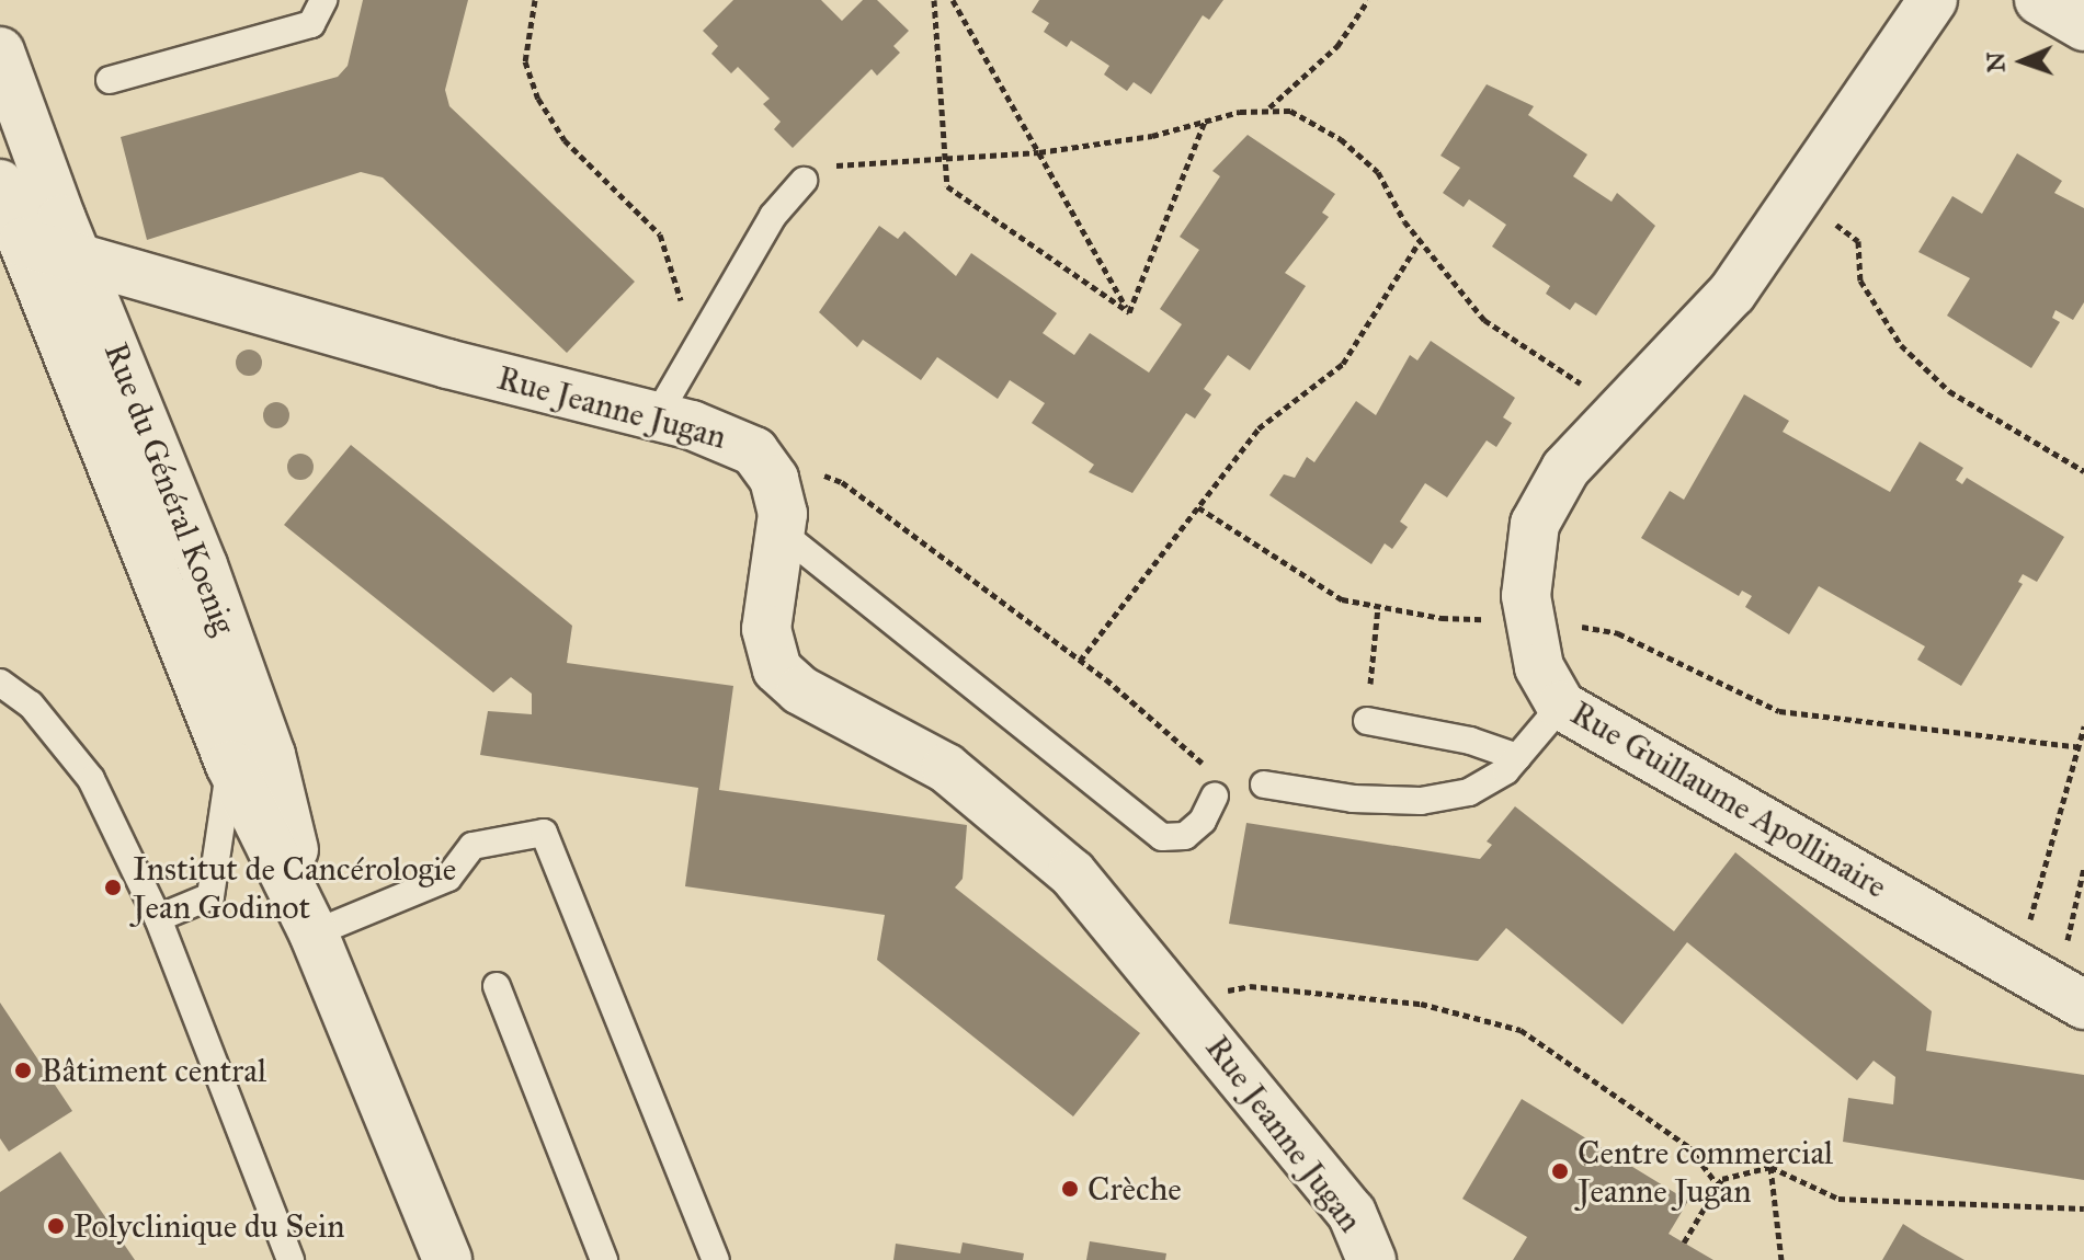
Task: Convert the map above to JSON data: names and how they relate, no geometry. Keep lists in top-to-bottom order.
{
  "streets": {
    "street": ["Rue Jeanne Jugan", "Rue du Général Koenig", "Rue Guillaume Apollinaire"]
  },
  "crossings": [
    ["Rue Jeanne Jugan", "Rue du Général Koenig"]
  ],
  "places": [
    "Institut de Cancérologie Jean Godinot",
    "Bâtiment central",
    "Centre commercial Jeanne Jugan",
    "Crèche",
    "Polyclinique du Sein"
  ],
  "north": "left"
}
